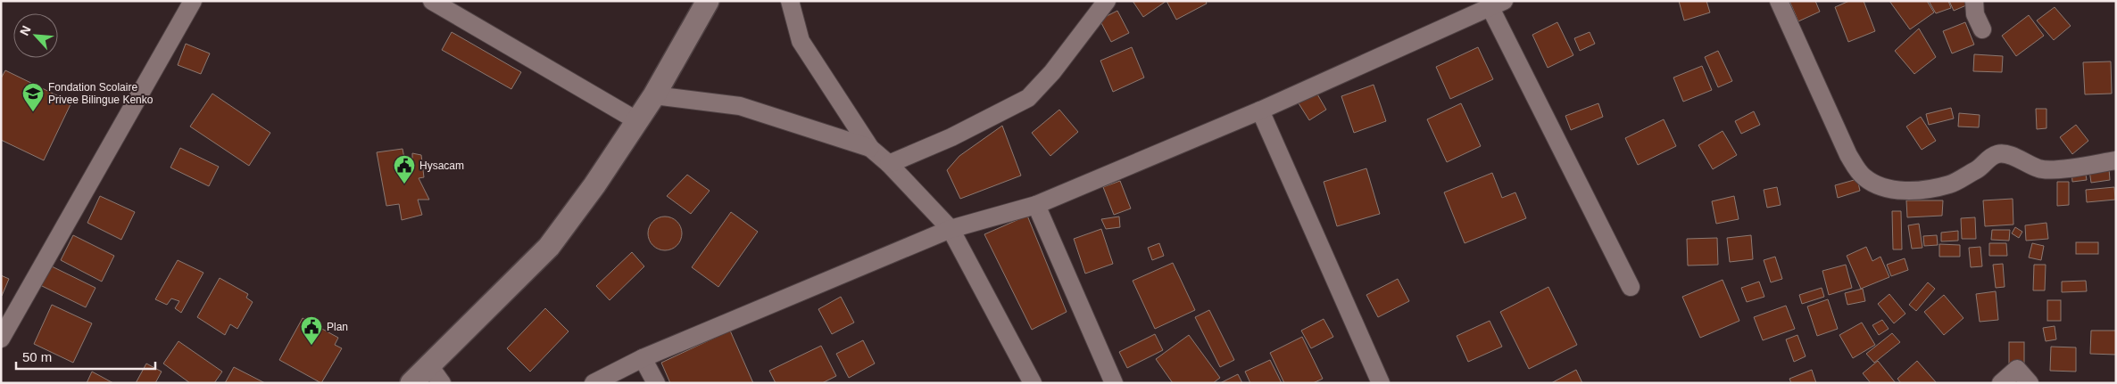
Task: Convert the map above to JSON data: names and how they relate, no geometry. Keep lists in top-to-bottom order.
{
  "places": {
    "school or university": ["Fondation Scolaire Privee Bilingue Kenko"],
    "public building": ["Hysacam", "Plan"]
  },
  "scale_bar": "50 m",
  "north": "top left"
}
